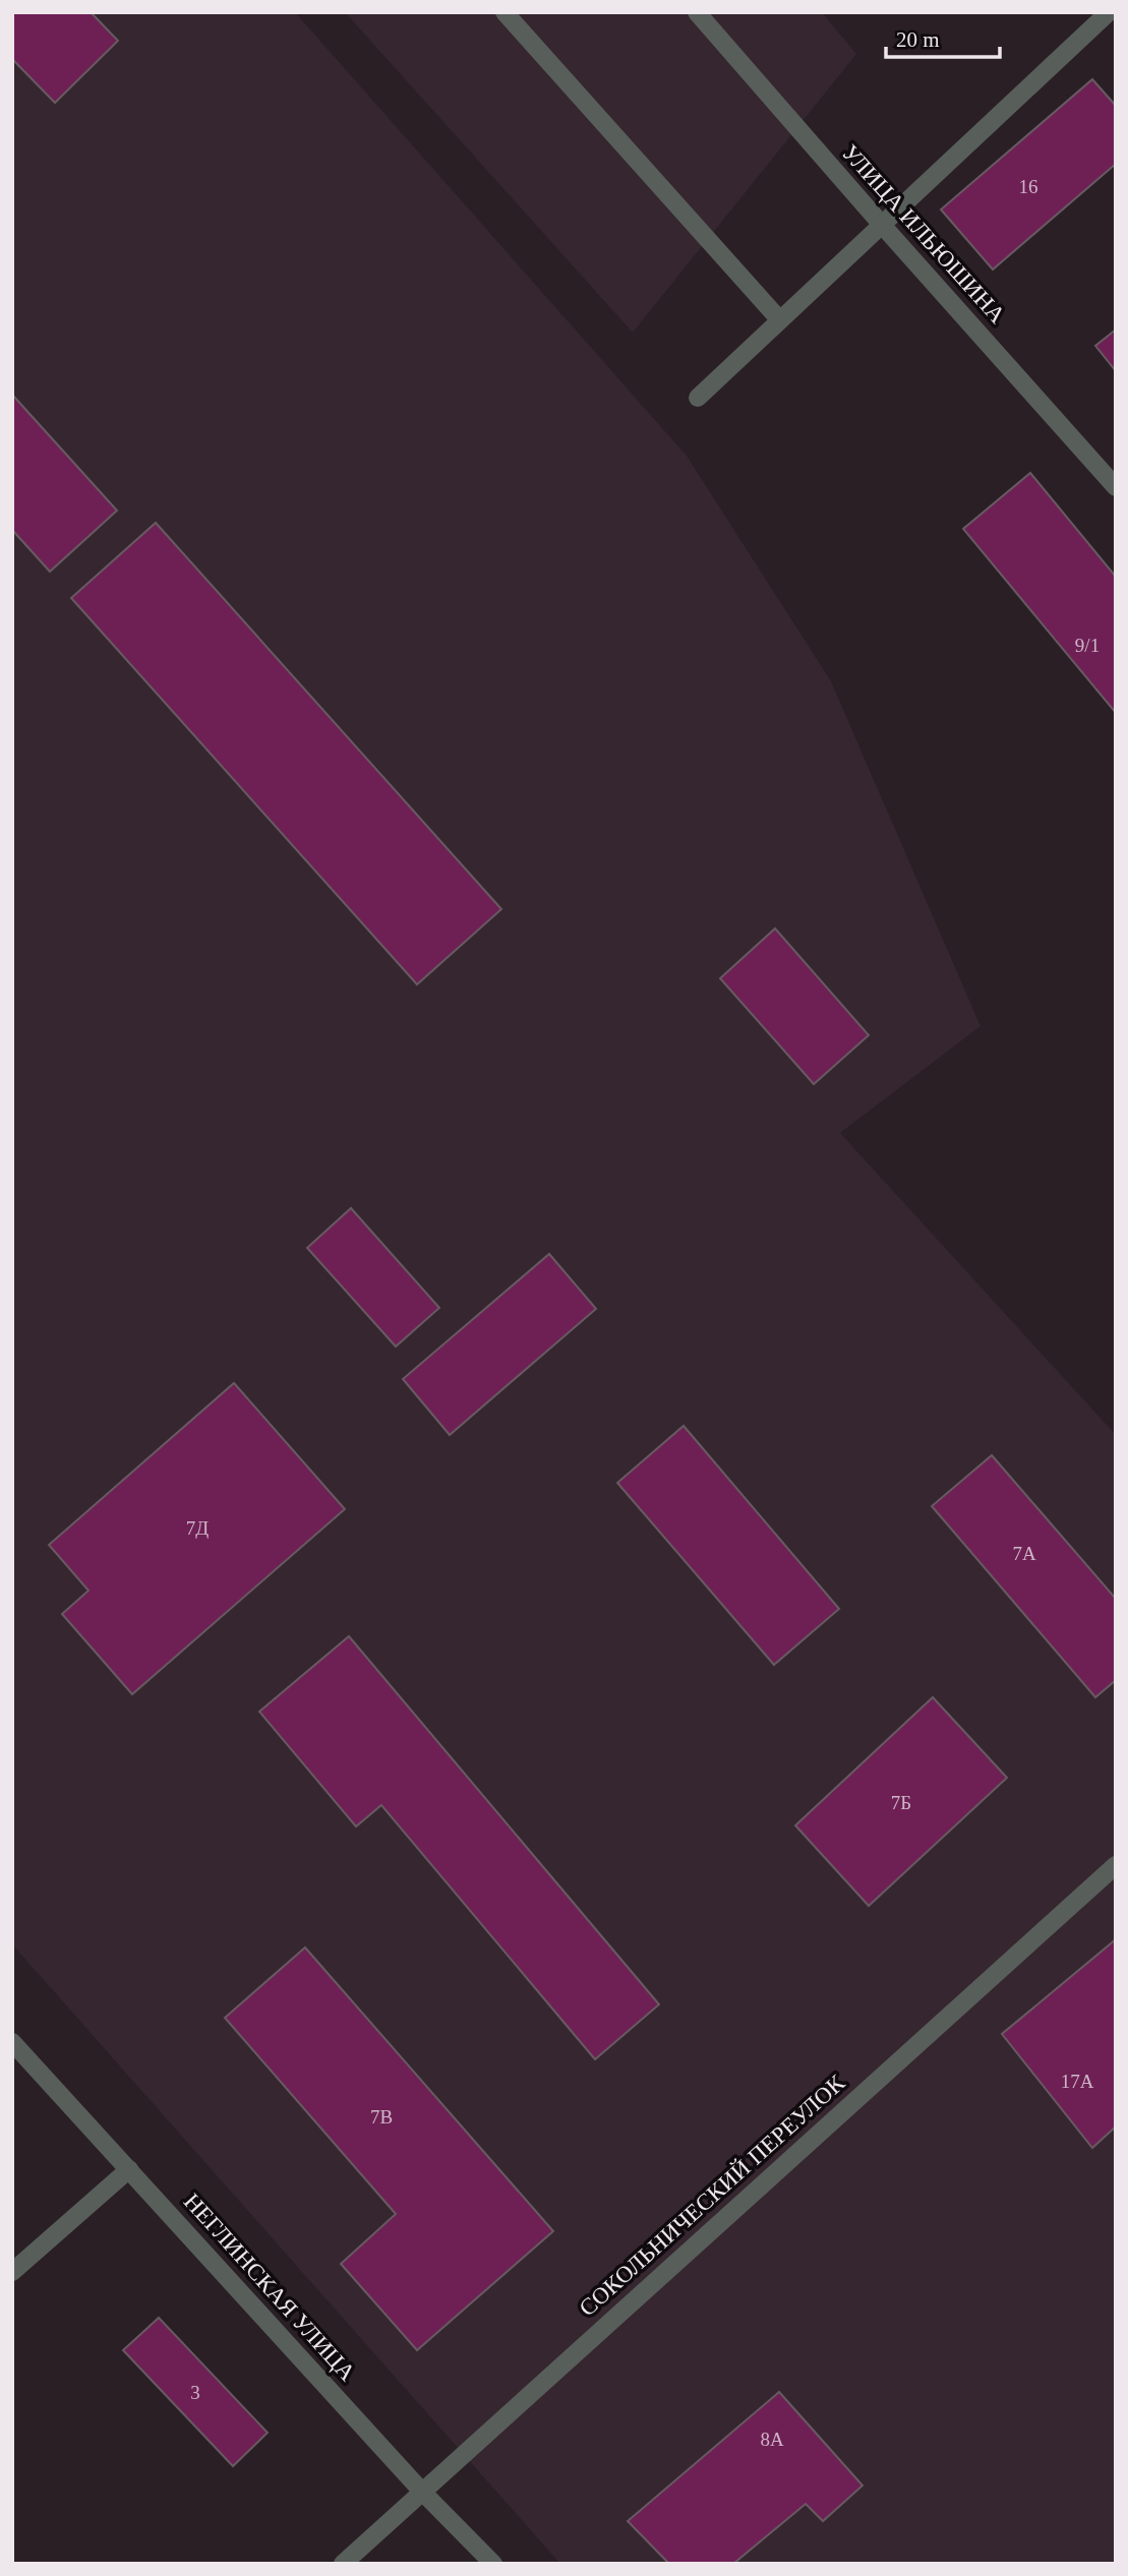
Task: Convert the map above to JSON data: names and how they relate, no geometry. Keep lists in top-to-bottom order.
{
  "streets": {
    "street": ["УЛИЦА ИЛЬЮШИНА", "СОКОЛЬНИЧЕСКИЙ ПЕРЕУЛОК", "НЕГЛИНСКАЯ УЛИЦА"]
  },
  "crossings": [
    ["СОКОЛЬНИЧЕСКИЙ ПЕРЕУЛОК", "НЕГЛИНСКАЯ УЛИЦА"]
  ],
  "house_numbers": [
    "16",
    "9/1",
    "7Д",
    "7А",
    "7Б",
    "17А",
    "7В",
    "3",
    "8А"
  ],
  "scale_bar": "20 m"
}
